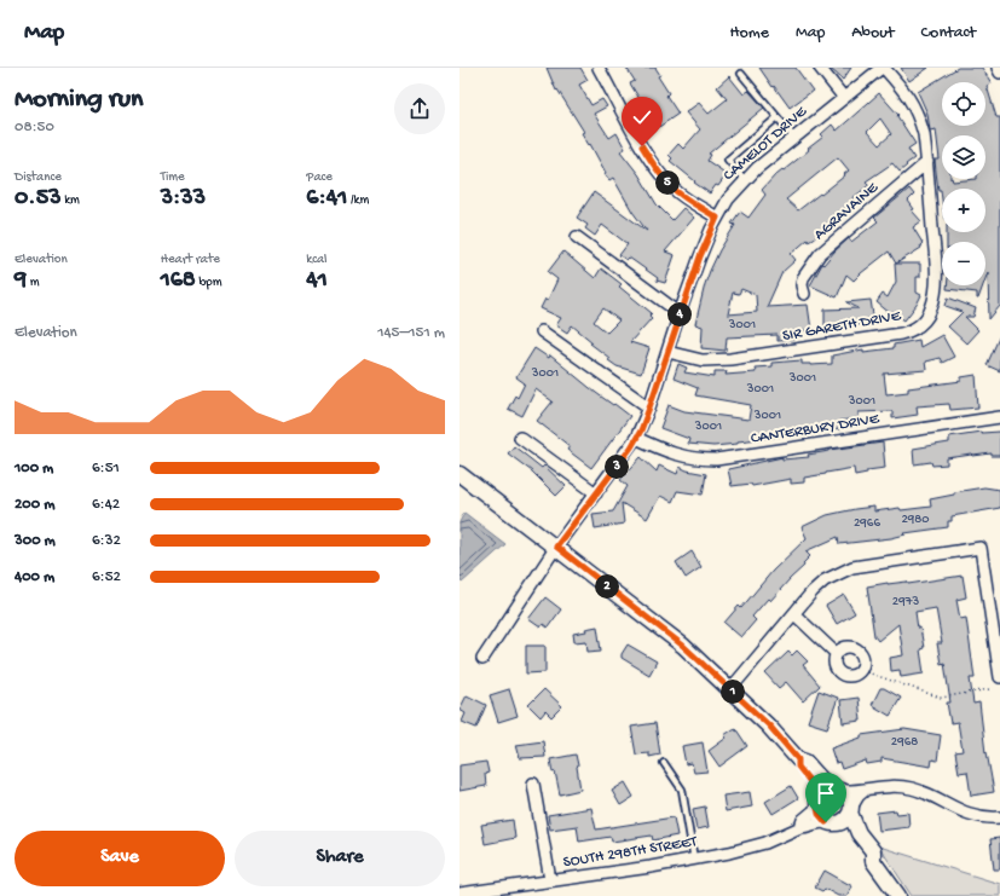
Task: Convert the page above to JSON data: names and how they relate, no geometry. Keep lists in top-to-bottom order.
{
  "streets": {
    "street": [
      "CAMELOT DRIVE",
      "AGRAVAINE",
      "SIR GARETH DRIVE",
      "CANTERBURY DRIVE",
      "SOUTH 298TH STREET"
    ]
  },
  "crossings": [
    ["CAMELOT DRIVE", "SIR GARETH DRIVE"],
    ["CAMELOT DRIVE", "CANTERBURY DRIVE"],
    ["AGRAVAINE", "SIR GARETH DRIVE"]
  ],
  "house_numbers": [
    "3001",
    "3001",
    "3001",
    "3001",
    "3001",
    "3001",
    "3001",
    "2980",
    "2966",
    "2973",
    "2968"
  ],
  "page": {
    "header": "Map",
    "nav": [
      "Home",
      "Map",
      "About",
      "Contact"
    ],
    "heading": ["Morning run", "08:50"],
    "map_buttons": ["+", "−"],
    "stats": [
      ["Distance", "0.53 km"],
      ["Time", "3:33"],
      ["Pace", "6:41 /km"],
      ["Elevation", "9 m"],
      ["Heart rate", "168 bpm"],
      ["kcal", "41"]
    ],
    "pins": [
      "5",
      "4",
      "3",
      "2",
      "1"
    ],
    "chart": ["Elevation", "145–151 m"],
    "list": [
      {
        "name": "100 m",
        "note": "6:51"
      },
      {
        "name": "200 m",
        "note": "6:42"
      },
      {
        "name": "300 m",
        "note": "6:32"
      },
      {
        "name": "400 m",
        "note": "6:52"
      }
    ],
    "buttons": ["Save", "Share"]
  }
}
